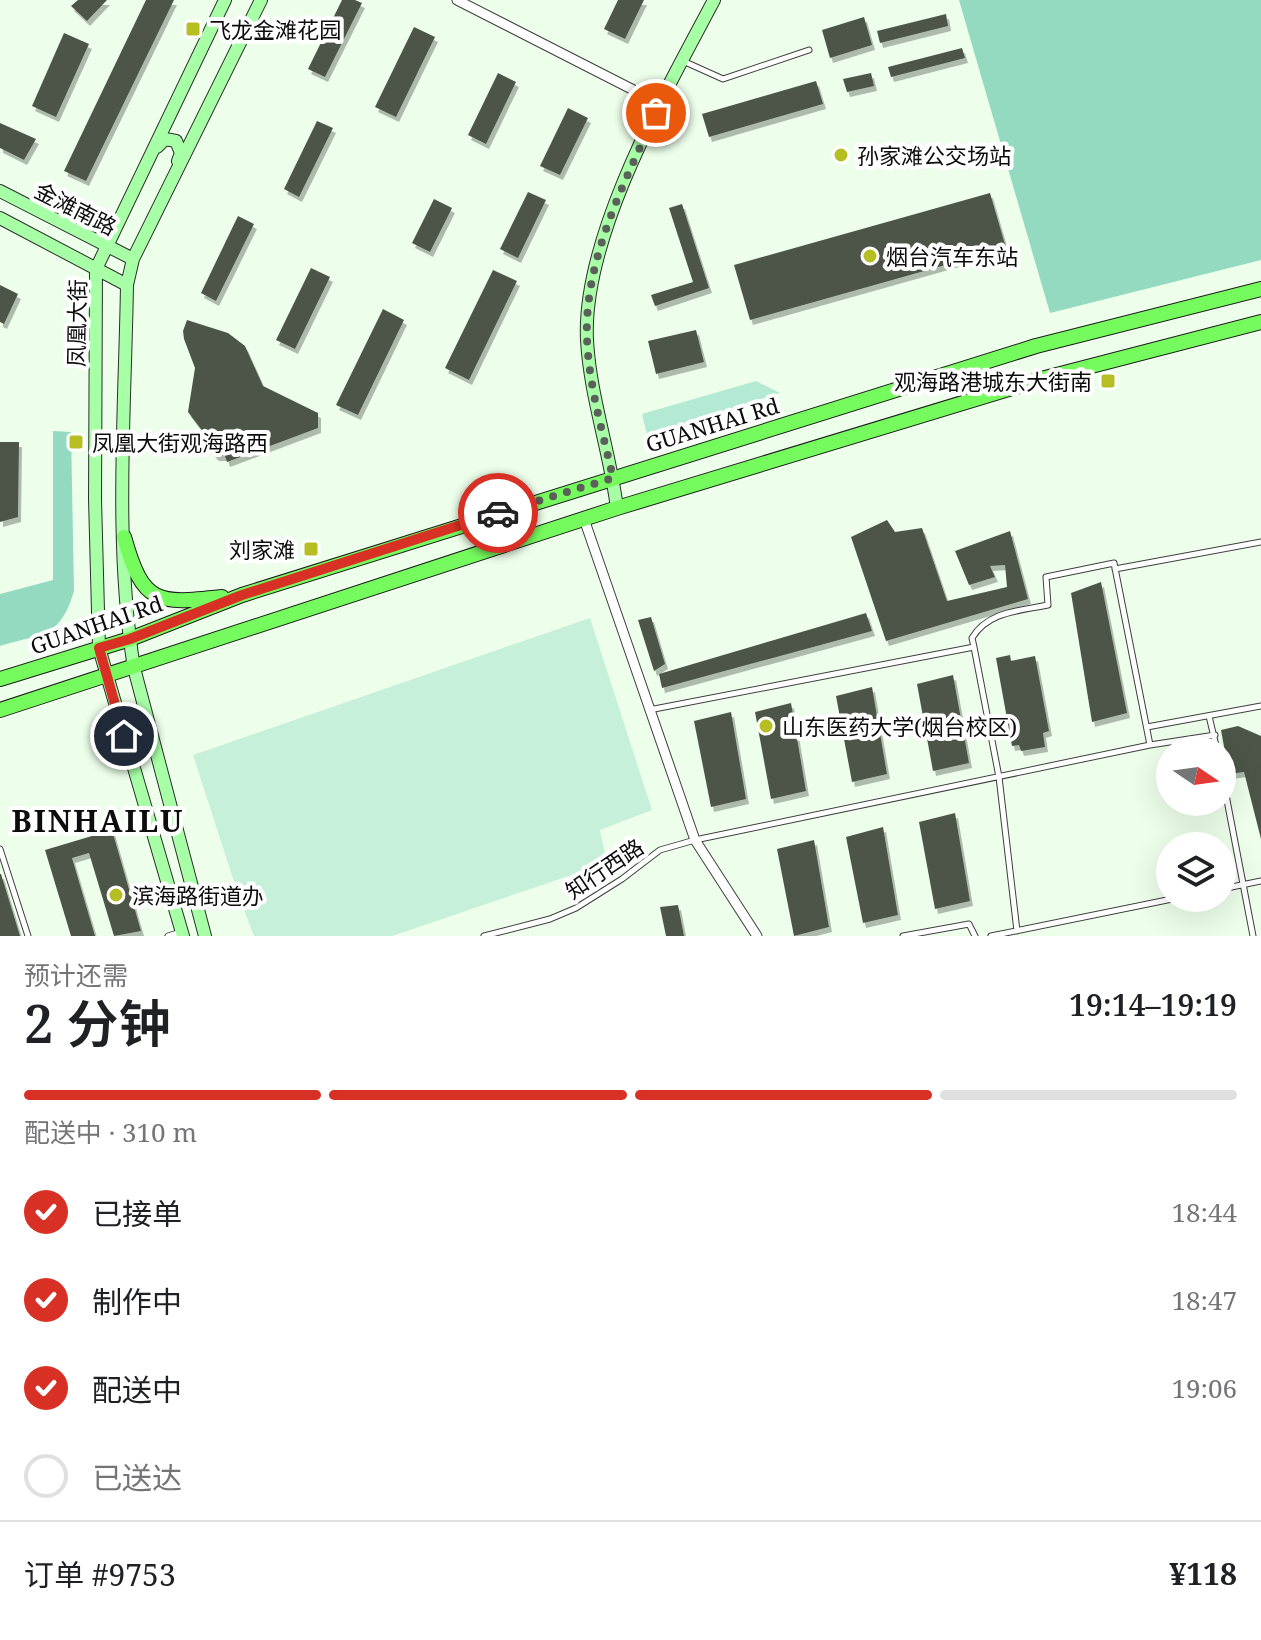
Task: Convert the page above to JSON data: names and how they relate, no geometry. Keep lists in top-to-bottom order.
{
  "streets": {
    "main road": ["金滩南路", "凤凰大街", "GUANHAI Rd"],
    "lane": ["知行西路"]
  },
  "crossings": [
    ["金滩南路", "凤凰大街"],
    ["凤凰大街", "GUANHAI Rd"]
  ],
  "districts": ["BINHAILU"],
  "places": {
    "transit": [
      "飞龙金滩花园",
      "观海路港城东大街南",
      "凤凰大街观海路西",
      "刘家滩"
    ],
    "other": [
      "孙家滩公交场站",
      "烟台汽车东站",
      "山东医药大学(烟台校区)",
      "滨海路街道办"
    ]
  },
  "north": "right",
  "page": {
    "heading": ["2 分钟", "预计还需", "19:14–19:19"],
    "panel": ["订单 #9753", "¥118"],
    "bar": "配送中 · 310 m",
    "list": [
      ["已接单", "18:44"],
      ["制作中", "18:47"],
      ["配送中", "19:06"],
      "已送达"
    ]
  }
}
